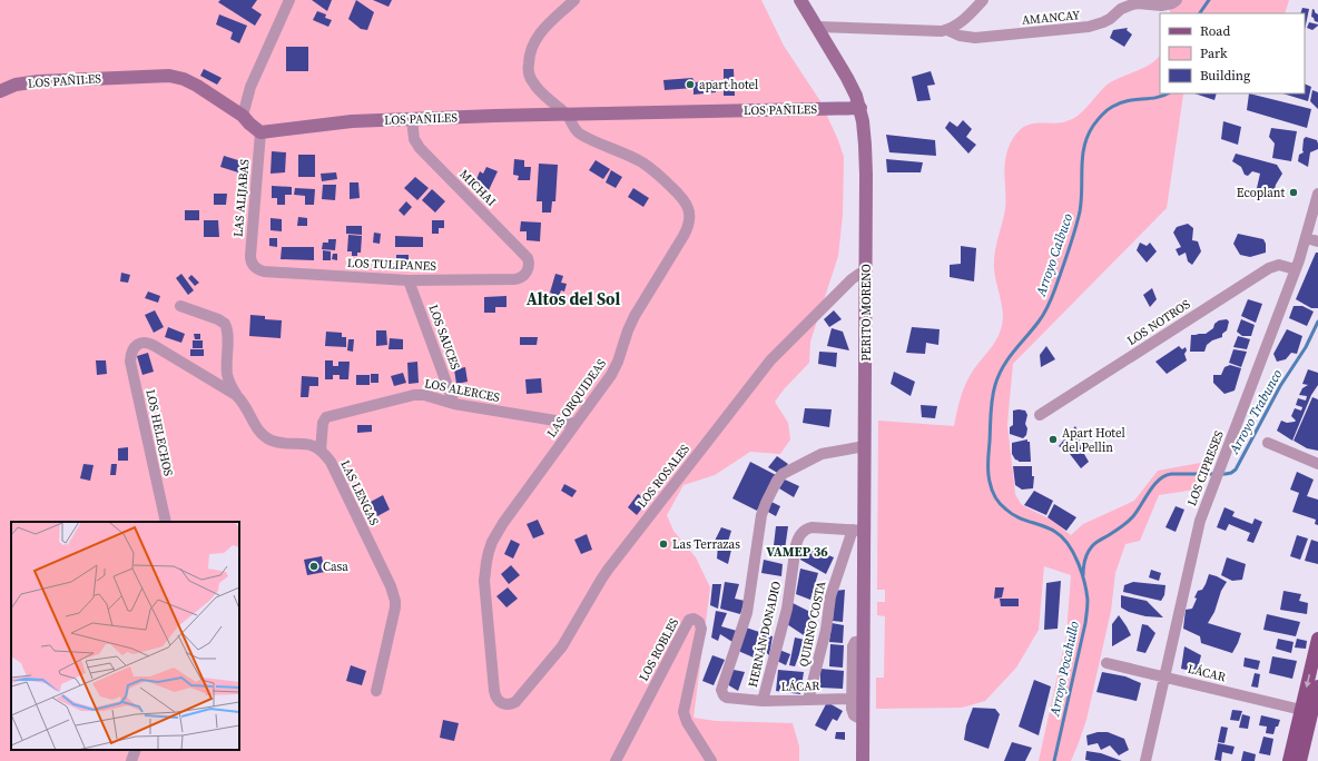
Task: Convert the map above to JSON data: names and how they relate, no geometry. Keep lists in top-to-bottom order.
{
  "streets": {
    "street": [
      "AMANCAY",
      "LOS PAÑILES",
      "MICHAI",
      "LAS ALIJABAS",
      "LOS TULIPANES",
      "PERITO MORENO",
      "LOS NOTROS",
      "LOS SAUCES",
      "LOS ALERCES",
      "LAS ORQUIDEAS",
      "LOS HELECHOS",
      "LOS CIPRESES",
      "LOS ROSALES",
      "LAS LENGAS",
      "QUIRNO COSTA",
      "HERNÁN DONADIO",
      "LOS ROBLES",
      "LÁCAR"
    ]
  },
  "crossings": [
    ["LOS PAÑILES", "MICHAI"],
    ["LOS PAÑILES", "LAS ALIJABAS"],
    ["LOS PAÑILES", "PERITO MORENO"],
    ["LOS PAÑILES", "LAS ORQUIDEAS"],
    ["MICHAI", "LOS TULIPANES"],
    ["LAS ALIJABAS", "LOS TULIPANES"],
    ["LOS TULIPANES", "LOS SAUCES"],
    ["PERITO MORENO", "LOS ROSALES"],
    ["PERITO MORENO", "QUIRNO COSTA"],
    ["PERITO MORENO", "HERNÁN DONADIO"],
    ["PERITO MORENO", "LÁCAR"],
    ["LOS NOTROS", "LOS CIPRESES"],
    ["LOS SAUCES", "LOS ALERCES"],
    ["LOS ALERCES", "LAS ORQUIDEAS"],
    ["LOS ALERCES", "LAS LENGAS"],
    ["LAS ORQUIDEAS", "LOS ROSALES"],
    ["LOS CIPRESES", "LÁCAR"],
    ["QUIRNO COSTA", "HERNÁN DONADIO"],
    ["QUIRNO COSTA", "LÁCAR"],
    ["HERNÁN DONADIO", "LÁCAR"]
  ],
  "districts": ["Altos del Sol", "VAMEP 36"],
  "water": ["Arroyo Calbuco", "Arroyo Trabunco", "Arroyo Pocahullo"],
  "places": [
    "apart hotel",
    "Ecoplant",
    "Apart Hotel del Pellin",
    "Las Terrazas",
    "Casa"
  ],
  "legend": ["Road", "Park", "Building"]
}
